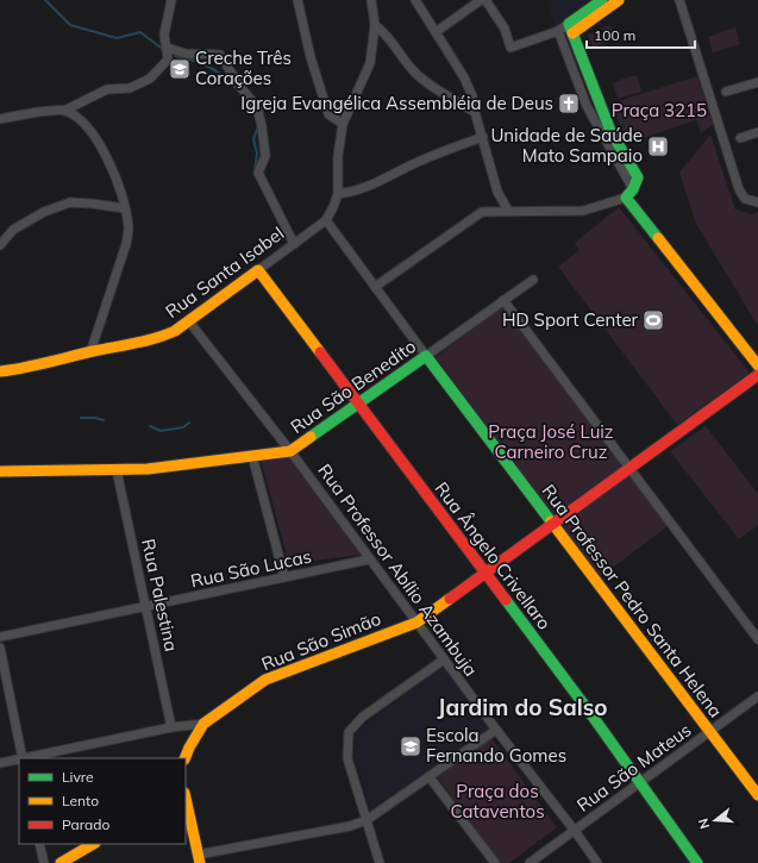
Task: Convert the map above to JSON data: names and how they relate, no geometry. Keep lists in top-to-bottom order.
{
  "streets": {
    "street": [
      "Rua Santa Isabel",
      "Rua São Benedito",
      "Rua Ângelo Crivellaro",
      "Rua São Lucas",
      "Rua Professor Abílio Azambuja",
      "Rua Palestina",
      "Rua Professor Pedro Santa Helena",
      "Rua São Simão",
      "Rua São Mateus"
    ]
  },
  "crossings": [
    ["Rua Santa Isabel", "Rua Ângelo Crivellaro"],
    ["Rua Santa Isabel", "Rua Professor Abílio Azambuja"],
    ["Rua Santa Isabel", "Rua Professor Pedro Santa Helena"],
    ["Rua São Benedito", "Rua Ângelo Crivellaro"],
    ["Rua São Benedito", "Rua Professor Abílio Azambuja"],
    ["Rua São Benedito", "Rua Palestina"],
    ["Rua São Benedito", "Rua Professor Pedro Santa Helena"],
    ["Rua Ângelo Crivellaro", "Rua São Simão"],
    ["Rua Ângelo Crivellaro", "Rua São Mateus"],
    ["Rua São Lucas", "Rua Professor Abílio Azambuja"],
    ["Rua São Lucas", "Rua Palestina"],
    ["Rua Professor Abílio Azambuja", "Rua São Simão"],
    ["Rua Professor Abílio Azambuja", "Rua São Mateus"],
    ["Rua Professor Pedro Santa Helena", "Rua São Simão"],
    ["Rua Professor Pedro Santa Helena", "Rua São Mateus"]
  ],
  "districts": ["Jardim do Salso"],
  "parks": ["Praça 3215", "Praça José Luiz Carneiro Cruz", "Praça dos Cataventos"],
  "places": {
    "school or university": ["Creche Três Corações", "Escola Fernando Gomes"],
    "church": ["Igreja Evangélica Assembléia de Deus"],
    "hospital": ["Unidade de Saúde Mato Sampaio"],
    "sports": ["HD Sport Center"]
  },
  "legend": ["Livre", "Lento", "Parado"],
  "scale_bar": "100 m",
  "north": "left"
}
